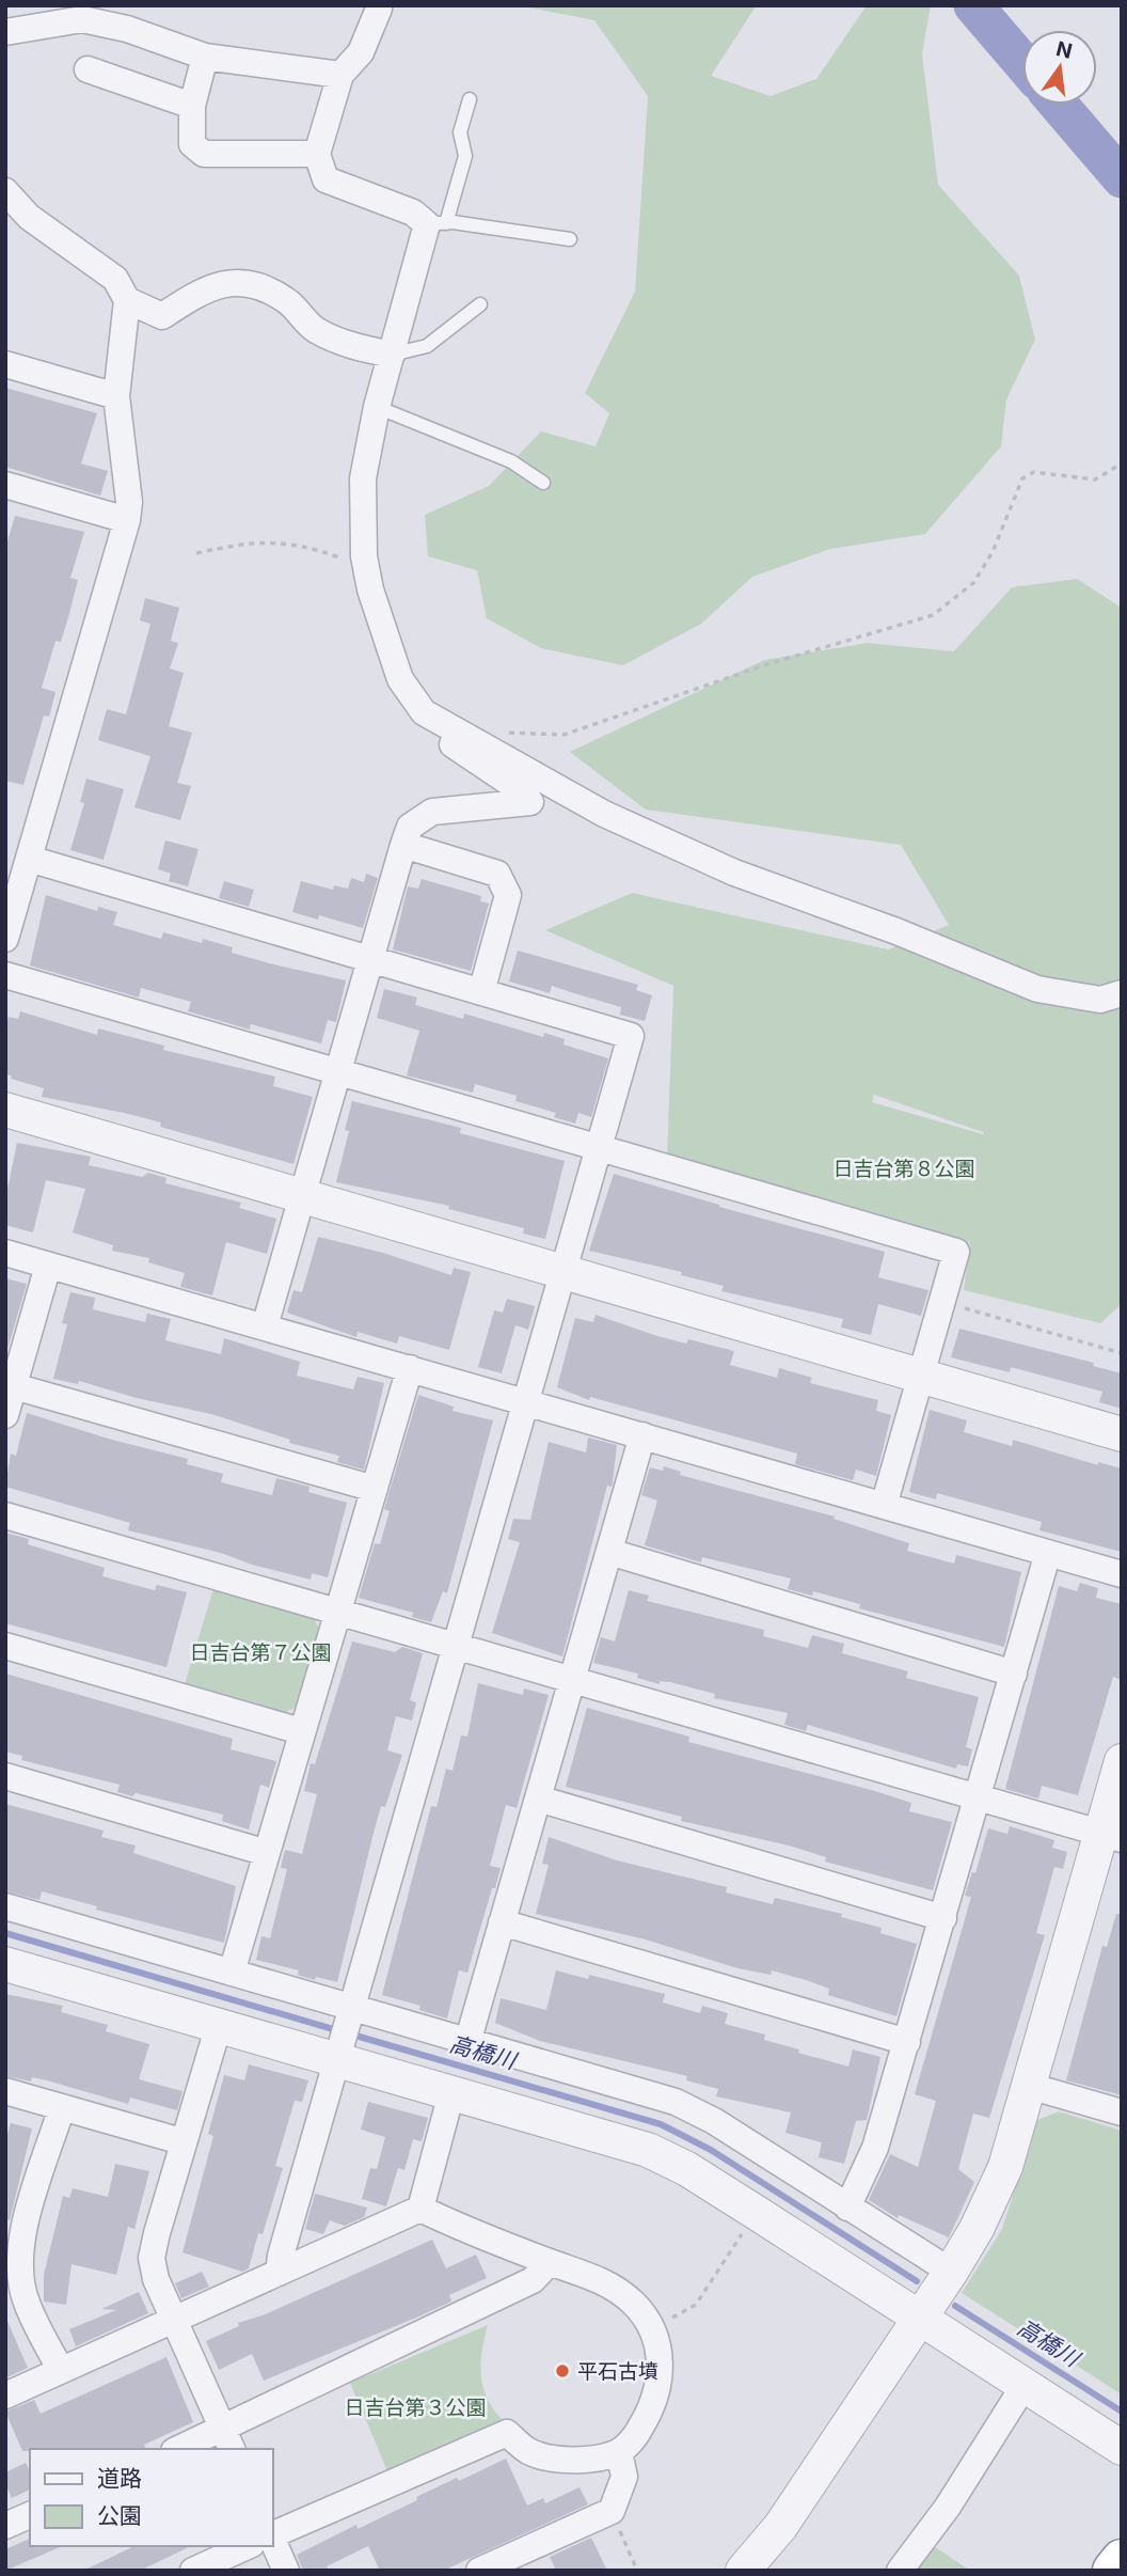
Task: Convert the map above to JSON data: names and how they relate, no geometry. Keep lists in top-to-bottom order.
{
  "water": ["高橋川"],
  "parks": ["日吉台第８公園", "日吉台第７公園", "日吉台第３公園"],
  "places": ["平石古墳"],
  "legend": ["道路", "公園"],
  "north": "top"
}
